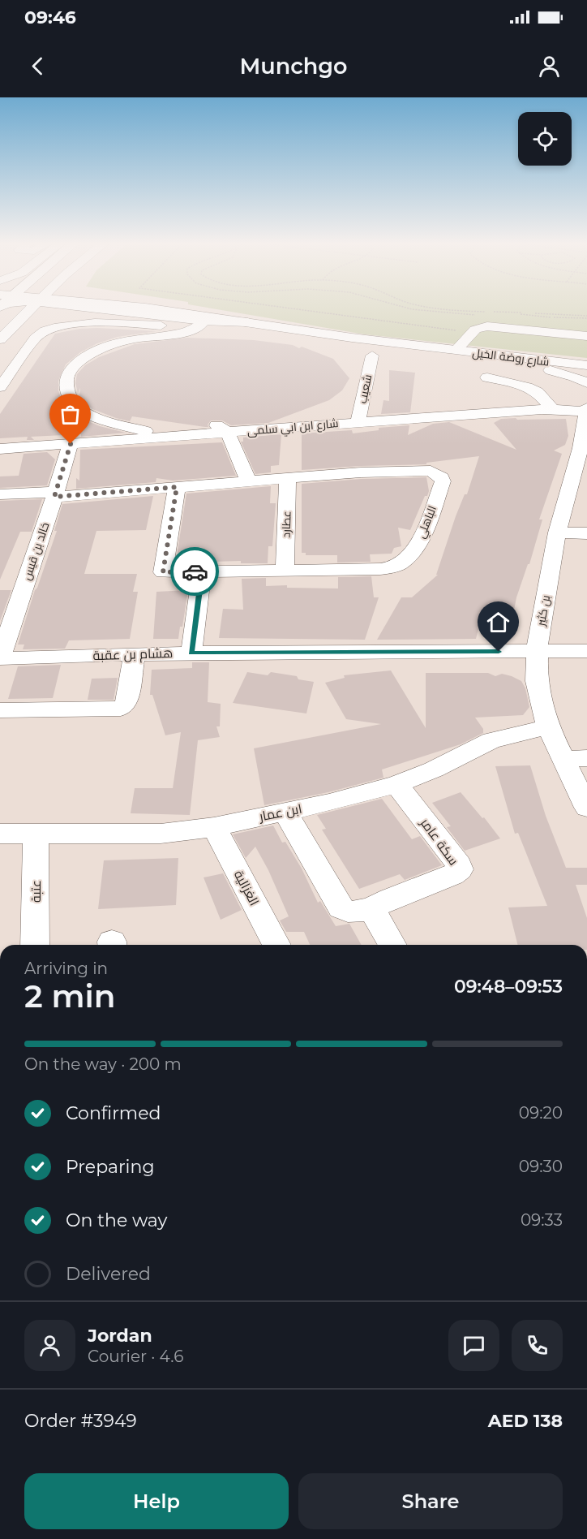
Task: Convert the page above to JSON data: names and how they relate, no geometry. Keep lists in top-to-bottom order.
{
  "streets": {
    "main road": ["شارع روضة الخيل"],
    "street": [
      "شعيب",
      "شارع ابن ابي سلمى",
      "الباهلي",
      "عطارد",
      "خالد بن قيس",
      "بن كثير",
      "هشام بن عقبة",
      "ابن عمار",
      "سكة عامر",
      "الغزالية",
      "عتبة"
    ]
  },
  "crossings": [
    ["شعيب", "شارع ابن ابي سلمى"],
    ["شارع ابن ابي سلمى", "خالد بن قيس"],
    ["شارع ابن ابي سلمى", "بن كثير"],
    ["الباهلي", "عطارد"],
    ["الباهلي", "خالد بن قيس"],
    ["خالد بن قيس", "هشام بن عقبة"],
    ["بن كثير", "هشام بن عقبة"],
    ["بن كثير", "ابن عمار"],
    ["ابن عمار", "سكة عامر"],
    ["ابن عمار", "الغزالية"],
    ["ابن عمار", "عتبة"]
  ],
  "page": {
    "status": "09:46",
    "header": "Munchgo",
    "heading": ["2 min", "Arriving in", "09:48–09:53"],
    "panel": [
      "Jordan",
      "Courier · 4.6",
      "Order #3949",
      "AED 138"
    ],
    "bar": "On the way · 200 m",
    "list": [
      ["Confirmed", "09:20"],
      ["Preparing", "09:30"],
      ["On the way", "09:33"],
      "Delivered"
    ],
    "buttons": ["Help", "Share"]
  }
}
